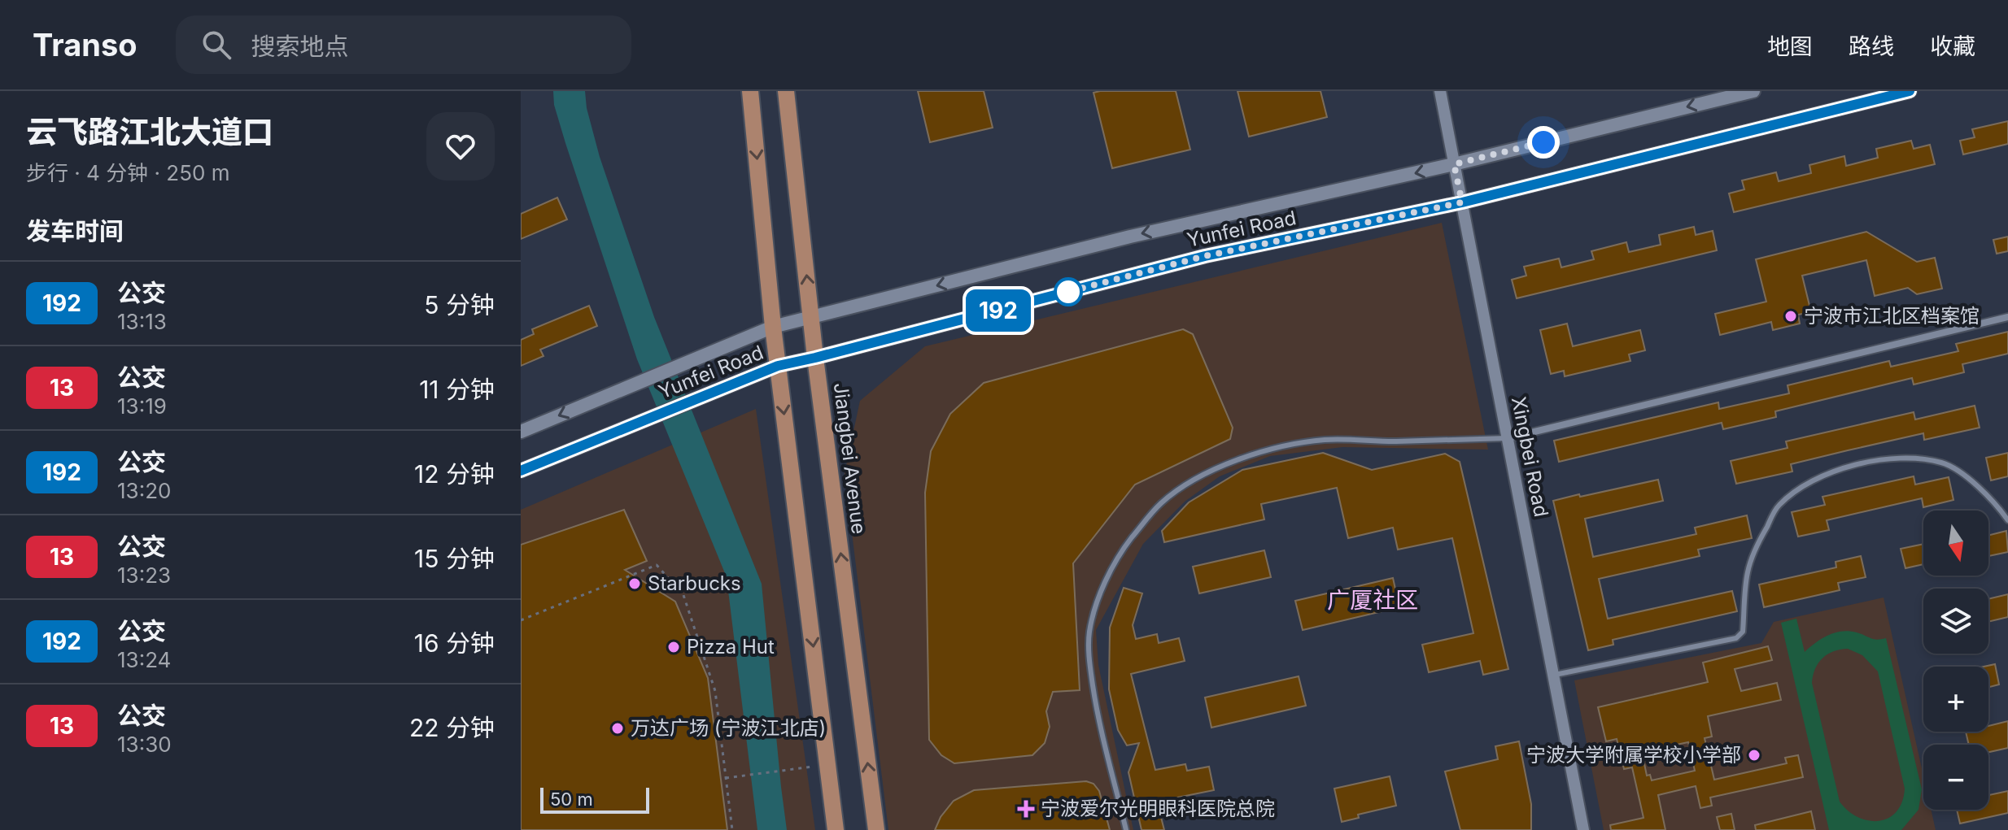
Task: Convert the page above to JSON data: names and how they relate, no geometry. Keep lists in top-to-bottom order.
{
  "streets": {
    "main road": ["Yunfei Road", "Jiangbei Avenue"],
    "street": ["Xingbei Road"]
  },
  "crossings": [
    ["Yunfei Road", "Xingbei Road"],
    ["Yunfei Road", "Jiangbei Avenue"]
  ],
  "districts": ["广厦社区"],
  "places": {
    "other": [
      "宁波市江北区档案馆",
      "Starbucks",
      "Pizza Hut",
      "万达广场 (宁波江北店)",
      "宁波大学附属学校小学部"
    ],
    "health": ["宁波爱尔光明眼科医院总院"]
  },
  "lines": ["bus line 192"],
  "scale_bar": "50 m",
  "north": "bottom",
  "page": {
    "header": "Transo",
    "search": "搜索地点",
    "nav": ["地图", "路线", "收藏"],
    "heading": [
      ["云飞路江北大道口", "步行 · 4 分钟 · 250 m"],
      "发车时间"
    ],
    "on_map": "192",
    "list": [
      {
        "mark": "192",
        "name": "公交",
        "note": "13:13",
        "value": "5 分钟"
      },
      {
        "mark": "13",
        "name": "公交",
        "note": "13:19",
        "value": "11 分钟"
      },
      {
        "mark": "192",
        "name": "公交",
        "note": "13:20",
        "value": "12 分钟"
      },
      {
        "mark": "13",
        "name": "公交",
        "note": "13:23",
        "value": "15 分钟"
      },
      {
        "mark": "192",
        "name": "公交",
        "note": "13:24",
        "value": "16 分钟"
      },
      {
        "mark": "13",
        "name": "公交",
        "note": "13:30",
        "value": "22 分钟"
      }
    ],
    "map_buttons": ["+", "−"],
    "scale": "50 m"
  }
}
